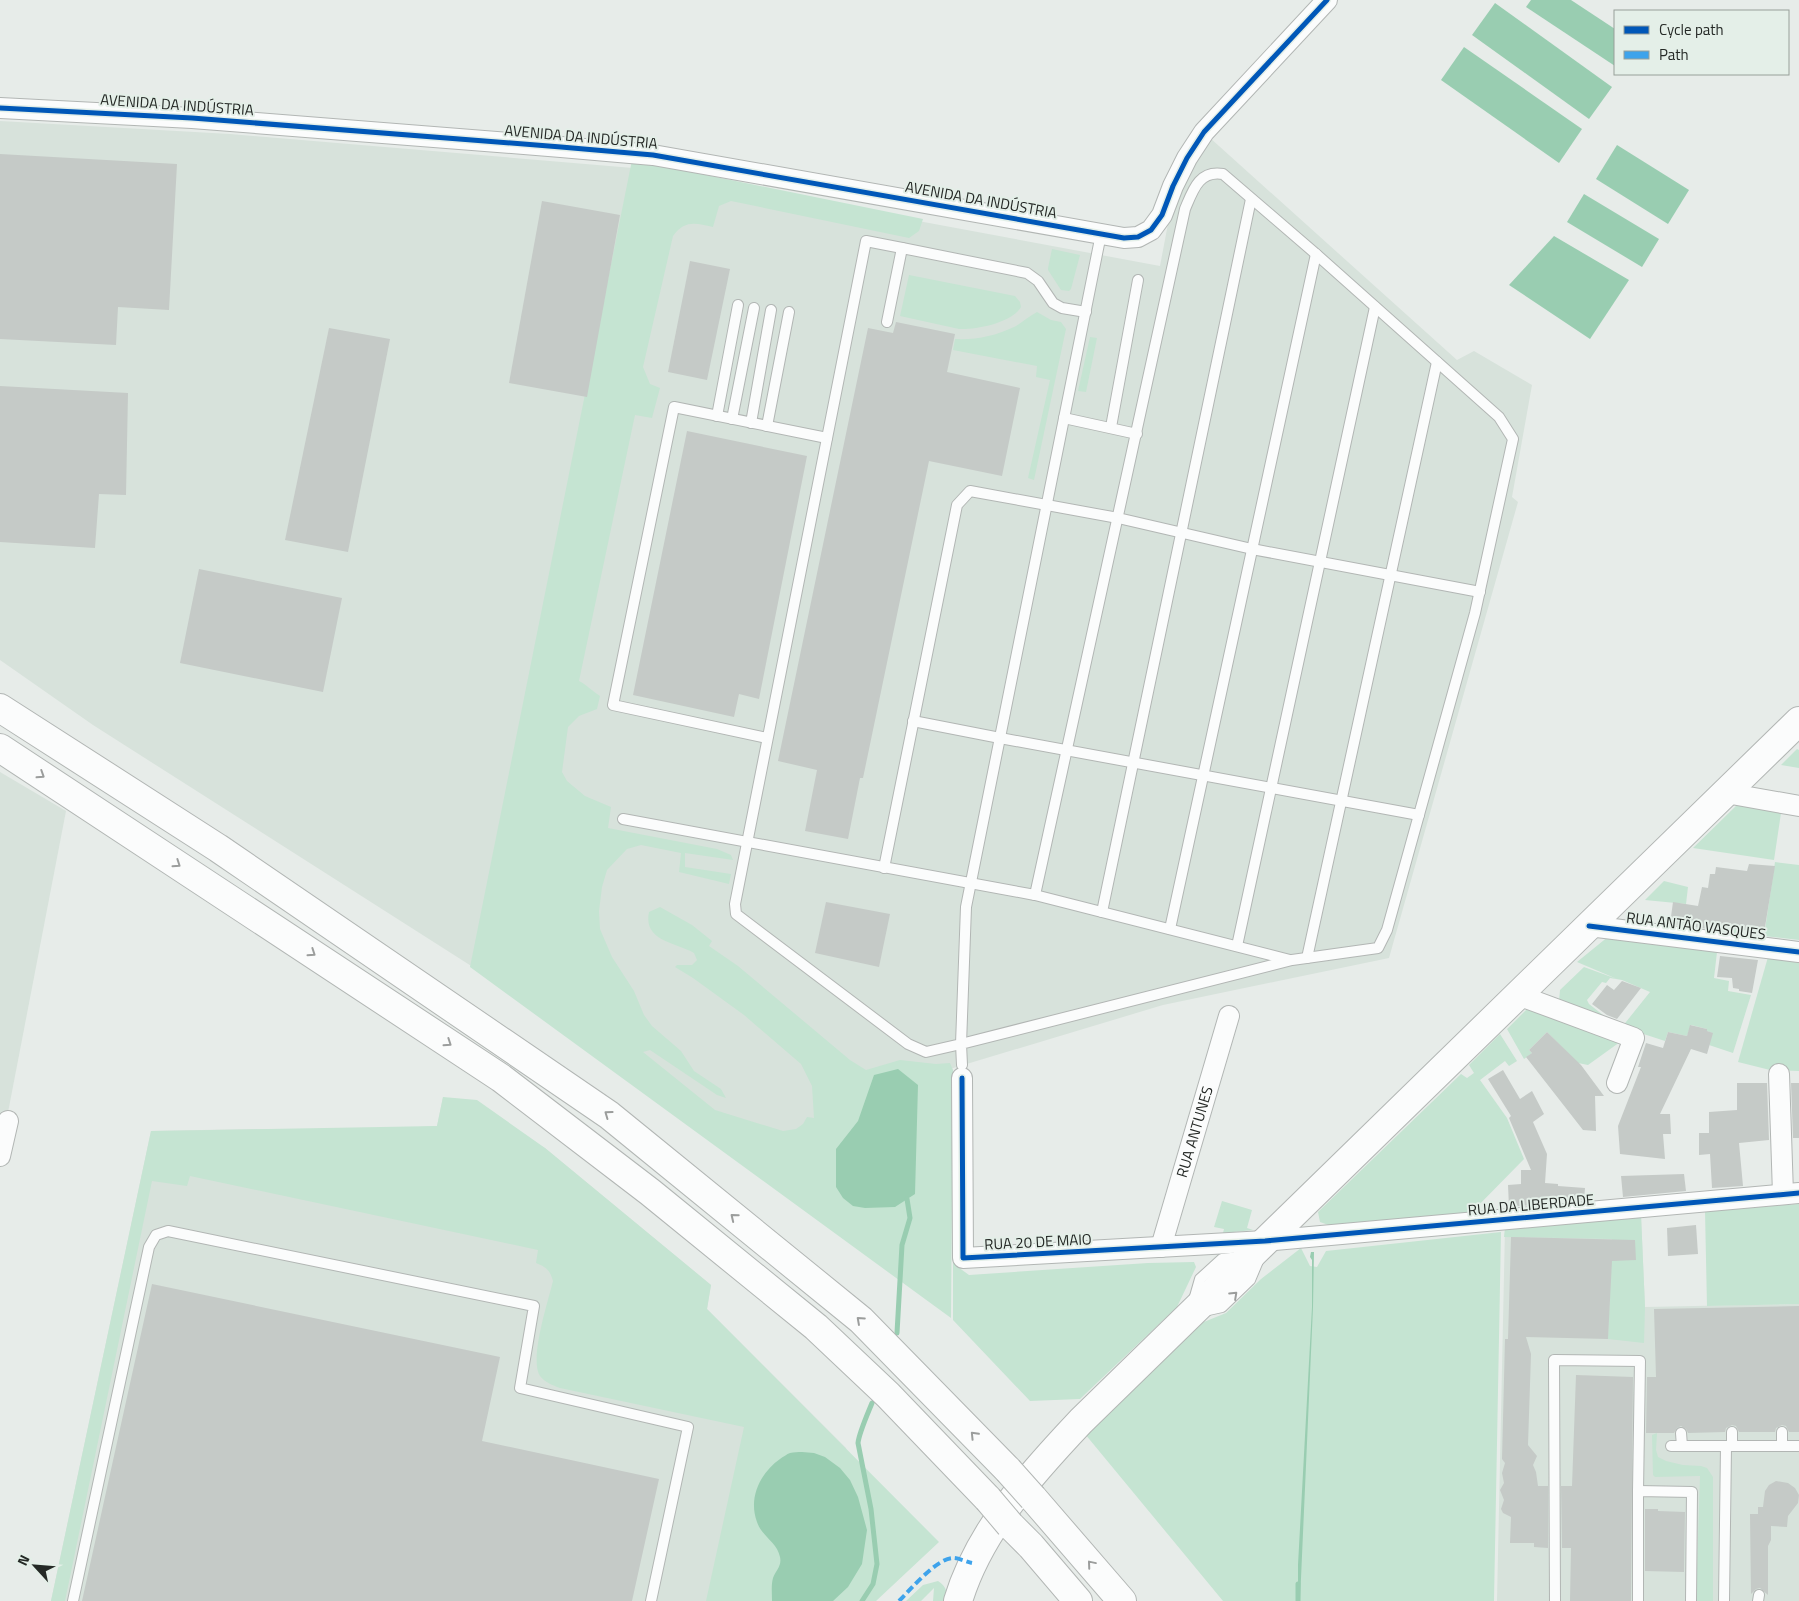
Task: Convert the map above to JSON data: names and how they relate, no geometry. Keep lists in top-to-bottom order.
{
  "streets": {
    "street": [
      "AVENIDA DA INDÚSTRIA",
      "RUA ANTÃO VASQUES",
      "RUA ANTUNES",
      "RUA DA LIBERDADE",
      "RUA 20 DE MAIO"
    ]
  },
  "crossings": [
    ["RUA ANTUNES", "RUA 20 DE MAIO"],
    ["RUA DA LIBERDADE", "RUA 20 DE MAIO"]
  ],
  "legend": ["Cycle path", "Path"],
  "north": "top left"
}
